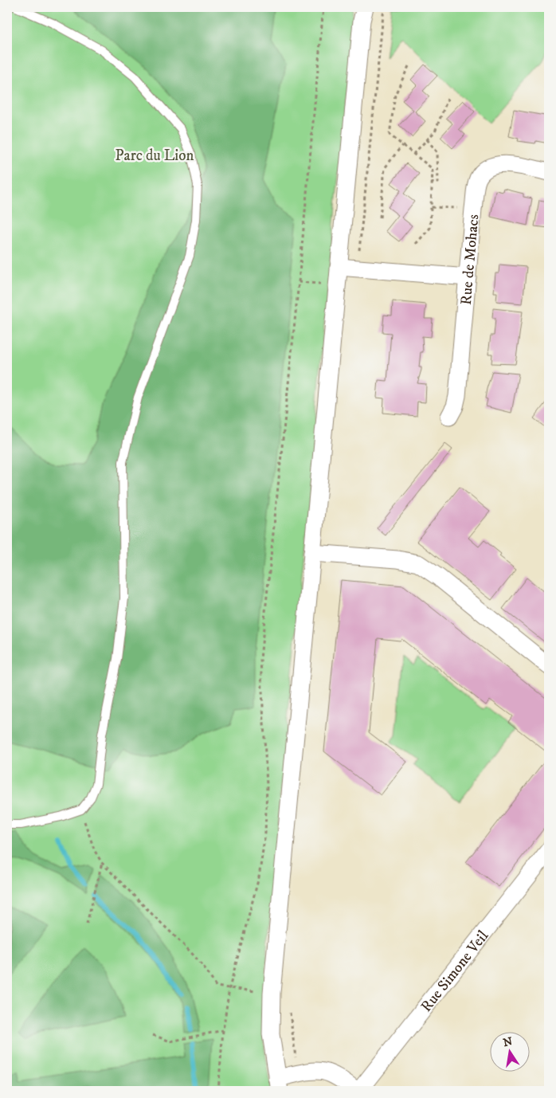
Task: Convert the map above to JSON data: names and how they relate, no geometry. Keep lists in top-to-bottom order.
{
  "streets": {
    "street": ["Rue de Mohacs", "Rue Simone Veil"]
  },
  "parks": ["Parc du Lion"],
  "north": "top"
}
